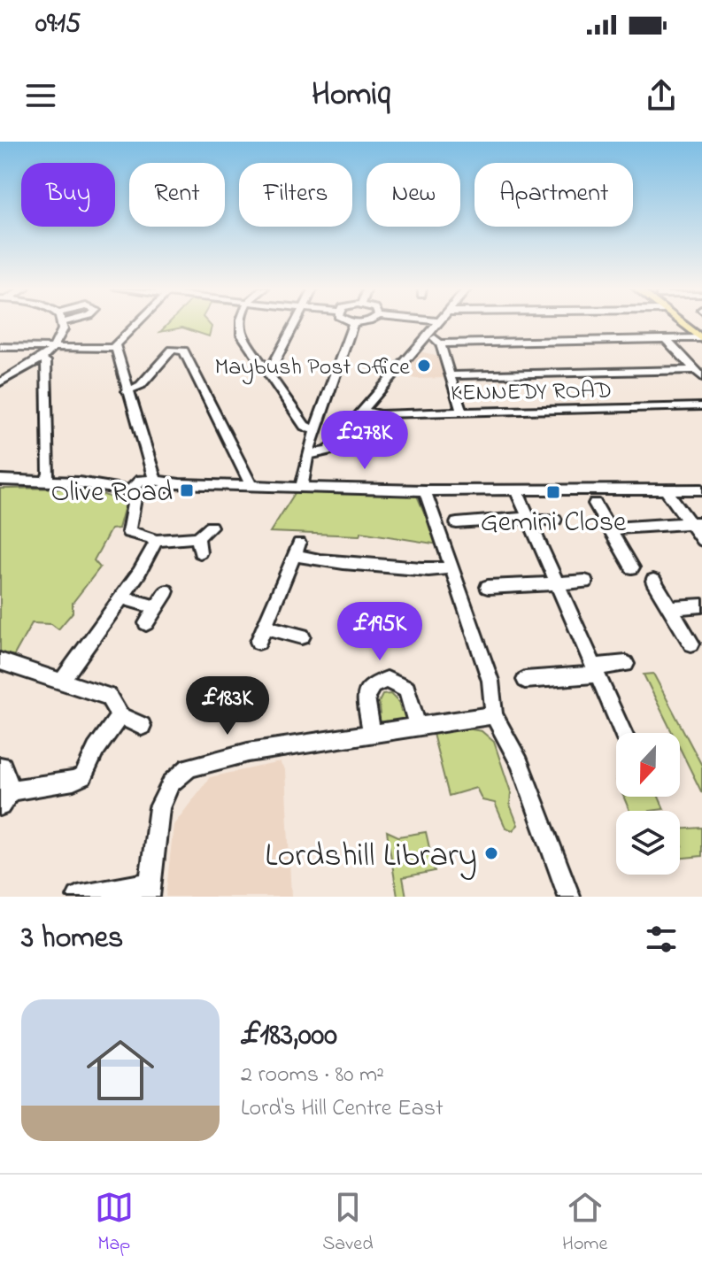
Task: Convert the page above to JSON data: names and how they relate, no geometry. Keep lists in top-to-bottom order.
{
  "streets": {
    "street": ["KENNEDY ROAD"]
  },
  "places": {
    "other": ["Maybush Post Office", "Lordshill Library"],
    "transit": ["Olive Road", "Gemini Close"]
  },
  "north": "bottom",
  "page": {
    "status": "09:15",
    "header": "Homiq",
    "chip": [
      "Buy",
      "Rent",
      "Filters",
      "New",
      "Apartment"
    ],
    "price": ["£278K", "£195K", "£183K"],
    "heading": "3 homes",
    "list": [
      {
        "name": "£183,000",
        "note": "2 rooms · 80 m² · Lord's Hill Centre East"
      }
    ],
    "tabs": ["Map", "Saved", "Home"]
  }
}
